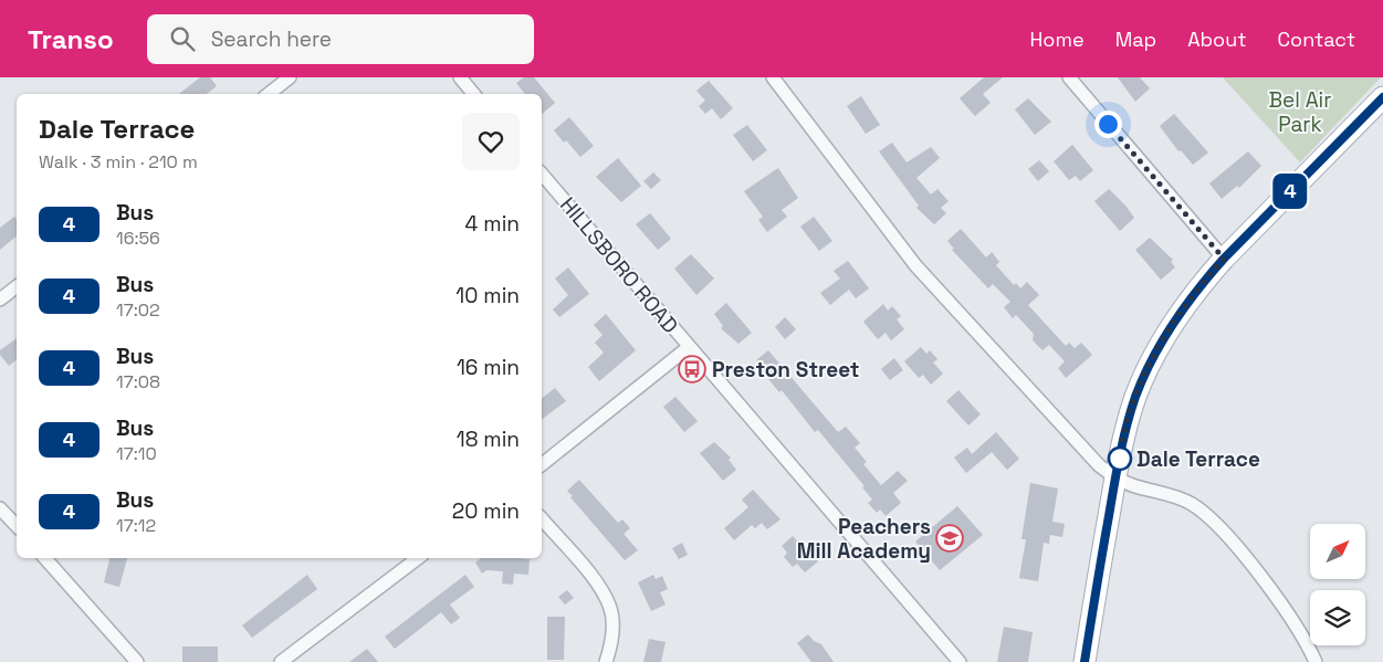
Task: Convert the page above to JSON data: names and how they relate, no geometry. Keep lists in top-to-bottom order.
{
  "streets": {
    "street": ["HILLSBORO ROAD"]
  },
  "parks": ["Bel Air Park"],
  "places": {
    "bus stop": ["Preston Street"],
    "other": ["Dale Terrace"],
    "school or university": ["Peachers Mill Academy"]
  },
  "lines": ["bus line 4"],
  "north": "top right",
  "page": {
    "header": "Transo",
    "search": "Search here",
    "nav": [
      "Home",
      "Map",
      "About",
      "Contact"
    ],
    "on_map": "4",
    "heading": ["Dale Terrace", "Walk · 3 min · 210 m"],
    "list": [
      {
        "mark": "4",
        "name": "Bus",
        "note": "16:56",
        "value": "4 min"
      },
      {
        "mark": "4",
        "name": "Bus",
        "note": "17:02",
        "value": "10 min"
      },
      {
        "mark": "4",
        "name": "Bus",
        "note": "17:08",
        "value": "16 min"
      },
      {
        "mark": "4",
        "name": "Bus",
        "note": "17:10",
        "value": "18 min"
      },
      {
        "mark": "4",
        "name": "Bus",
        "note": "17:12",
        "value": "20 min"
      }
    ]
  }
}
